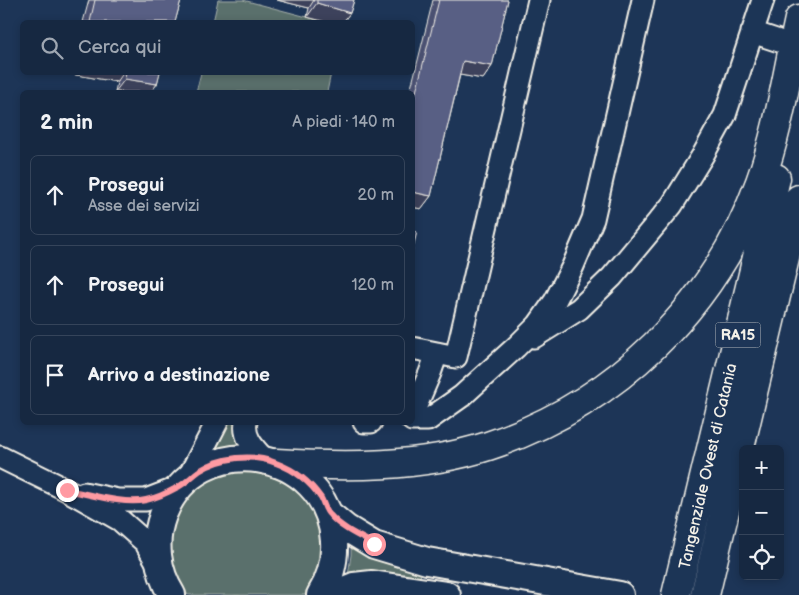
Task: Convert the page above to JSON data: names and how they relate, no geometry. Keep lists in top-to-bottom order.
{
  "streets": {
    "highway": ["RA15", "Tangenziale Ovest di Catania"]
  },
  "page": {
    "search": "Cerca qui",
    "heading": ["2 min", "A piedi · 140 m"],
    "list": [
      ["Prosegui", "Asse dei servizi", "20 m"],
      ["Prosegui", "120 m"],
      "Arrivo a destinazione"
    ],
    "map_buttons": ["+", "−"]
  }
}
